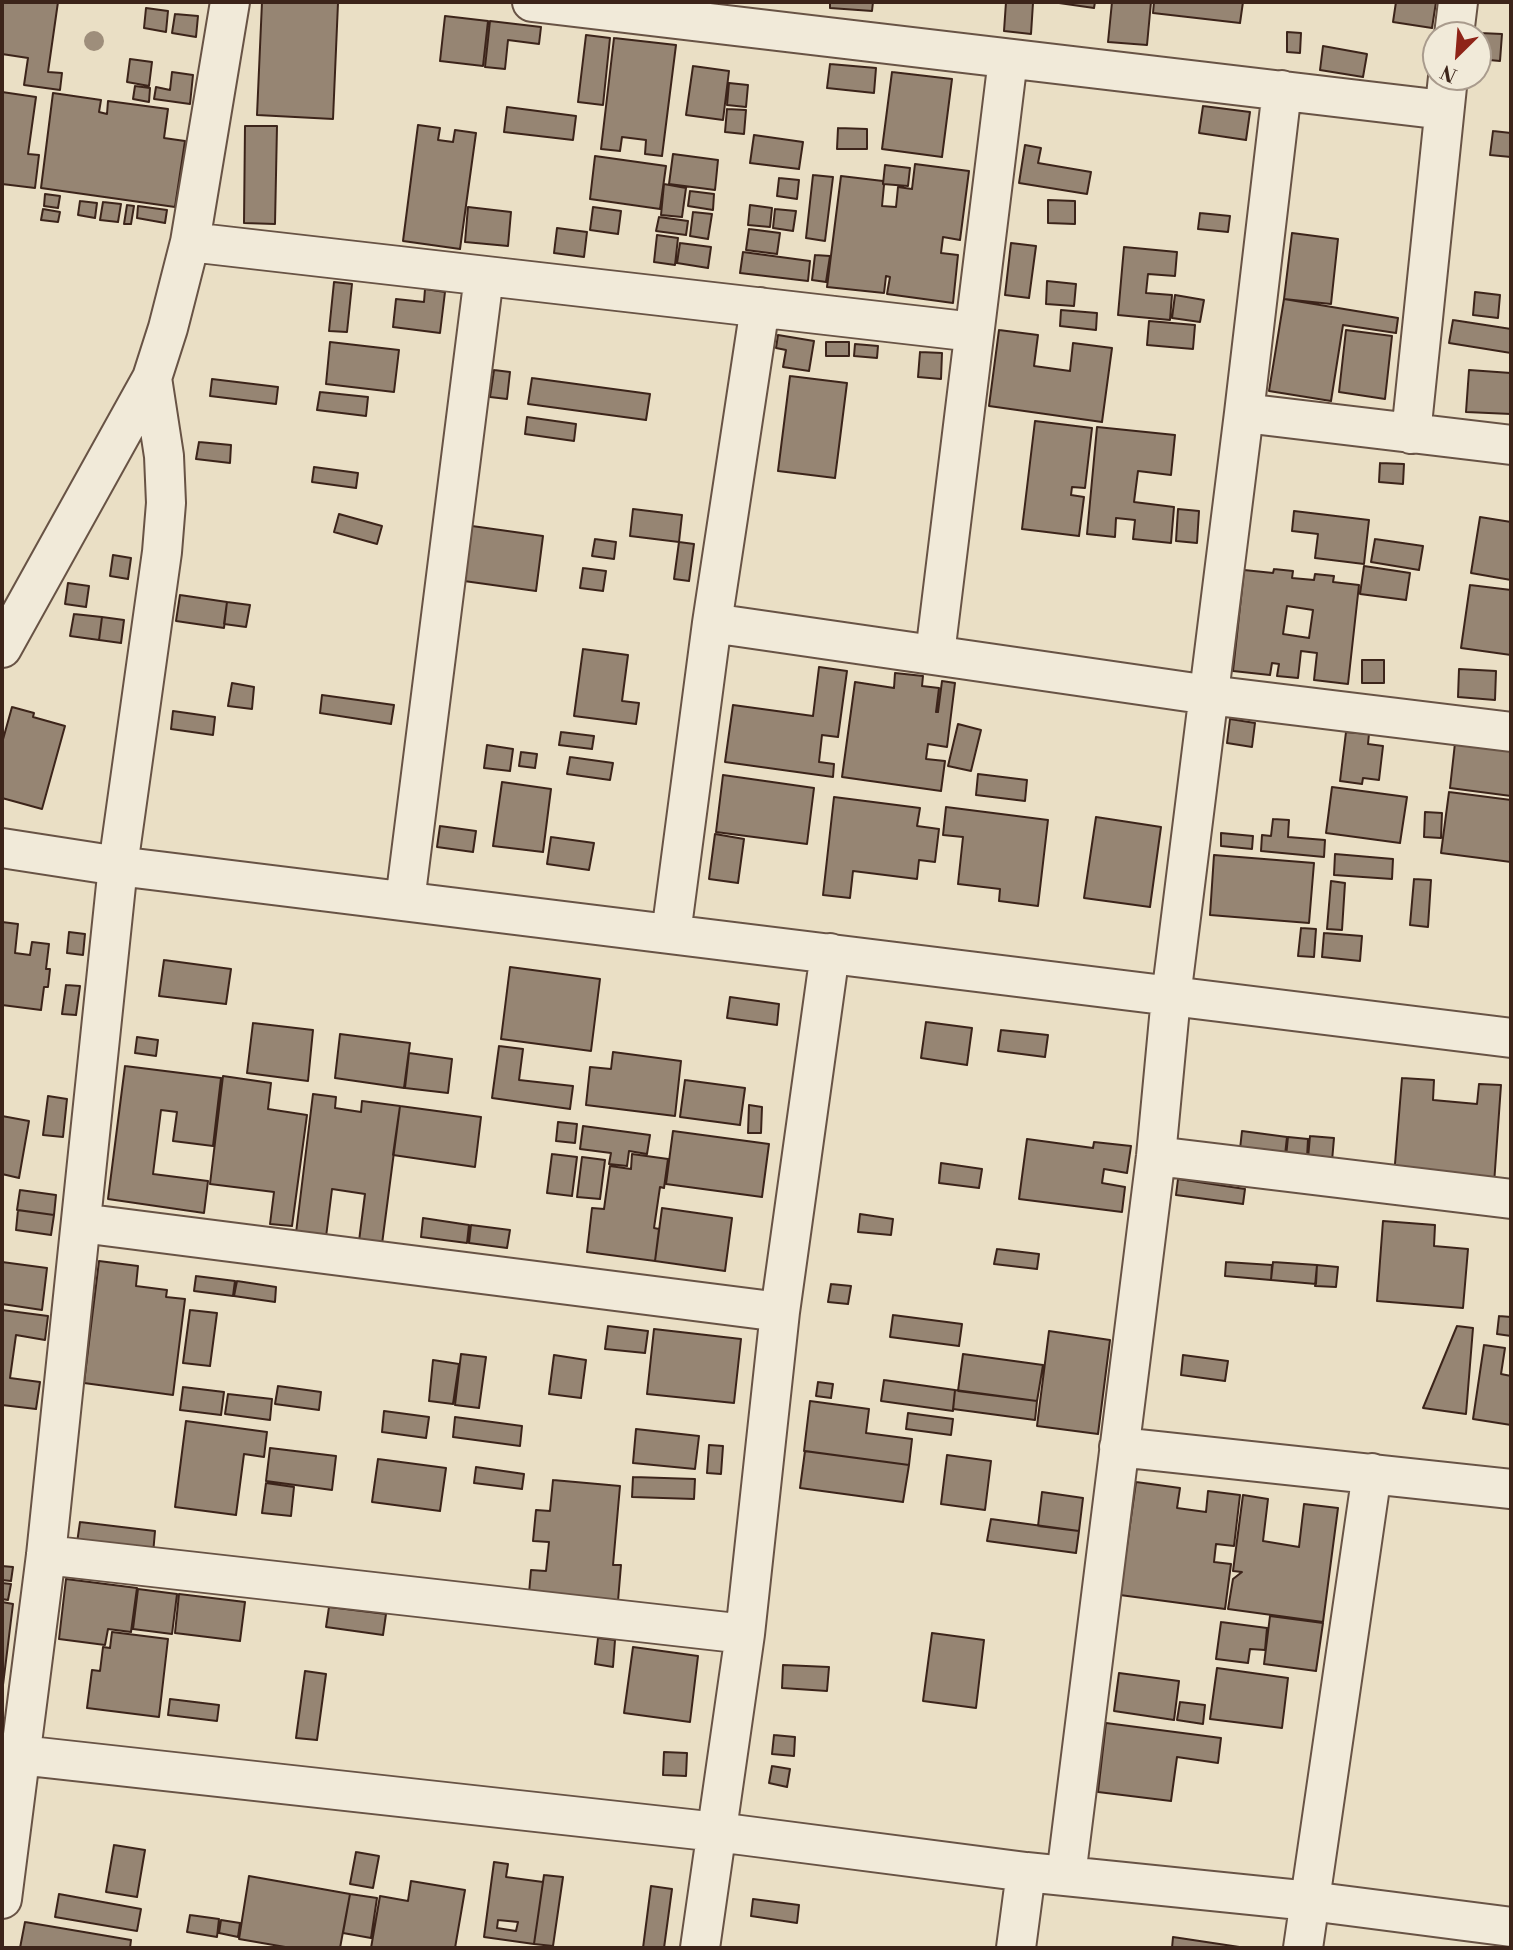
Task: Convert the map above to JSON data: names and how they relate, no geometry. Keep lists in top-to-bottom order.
{
  "north": "bottom left"
}
